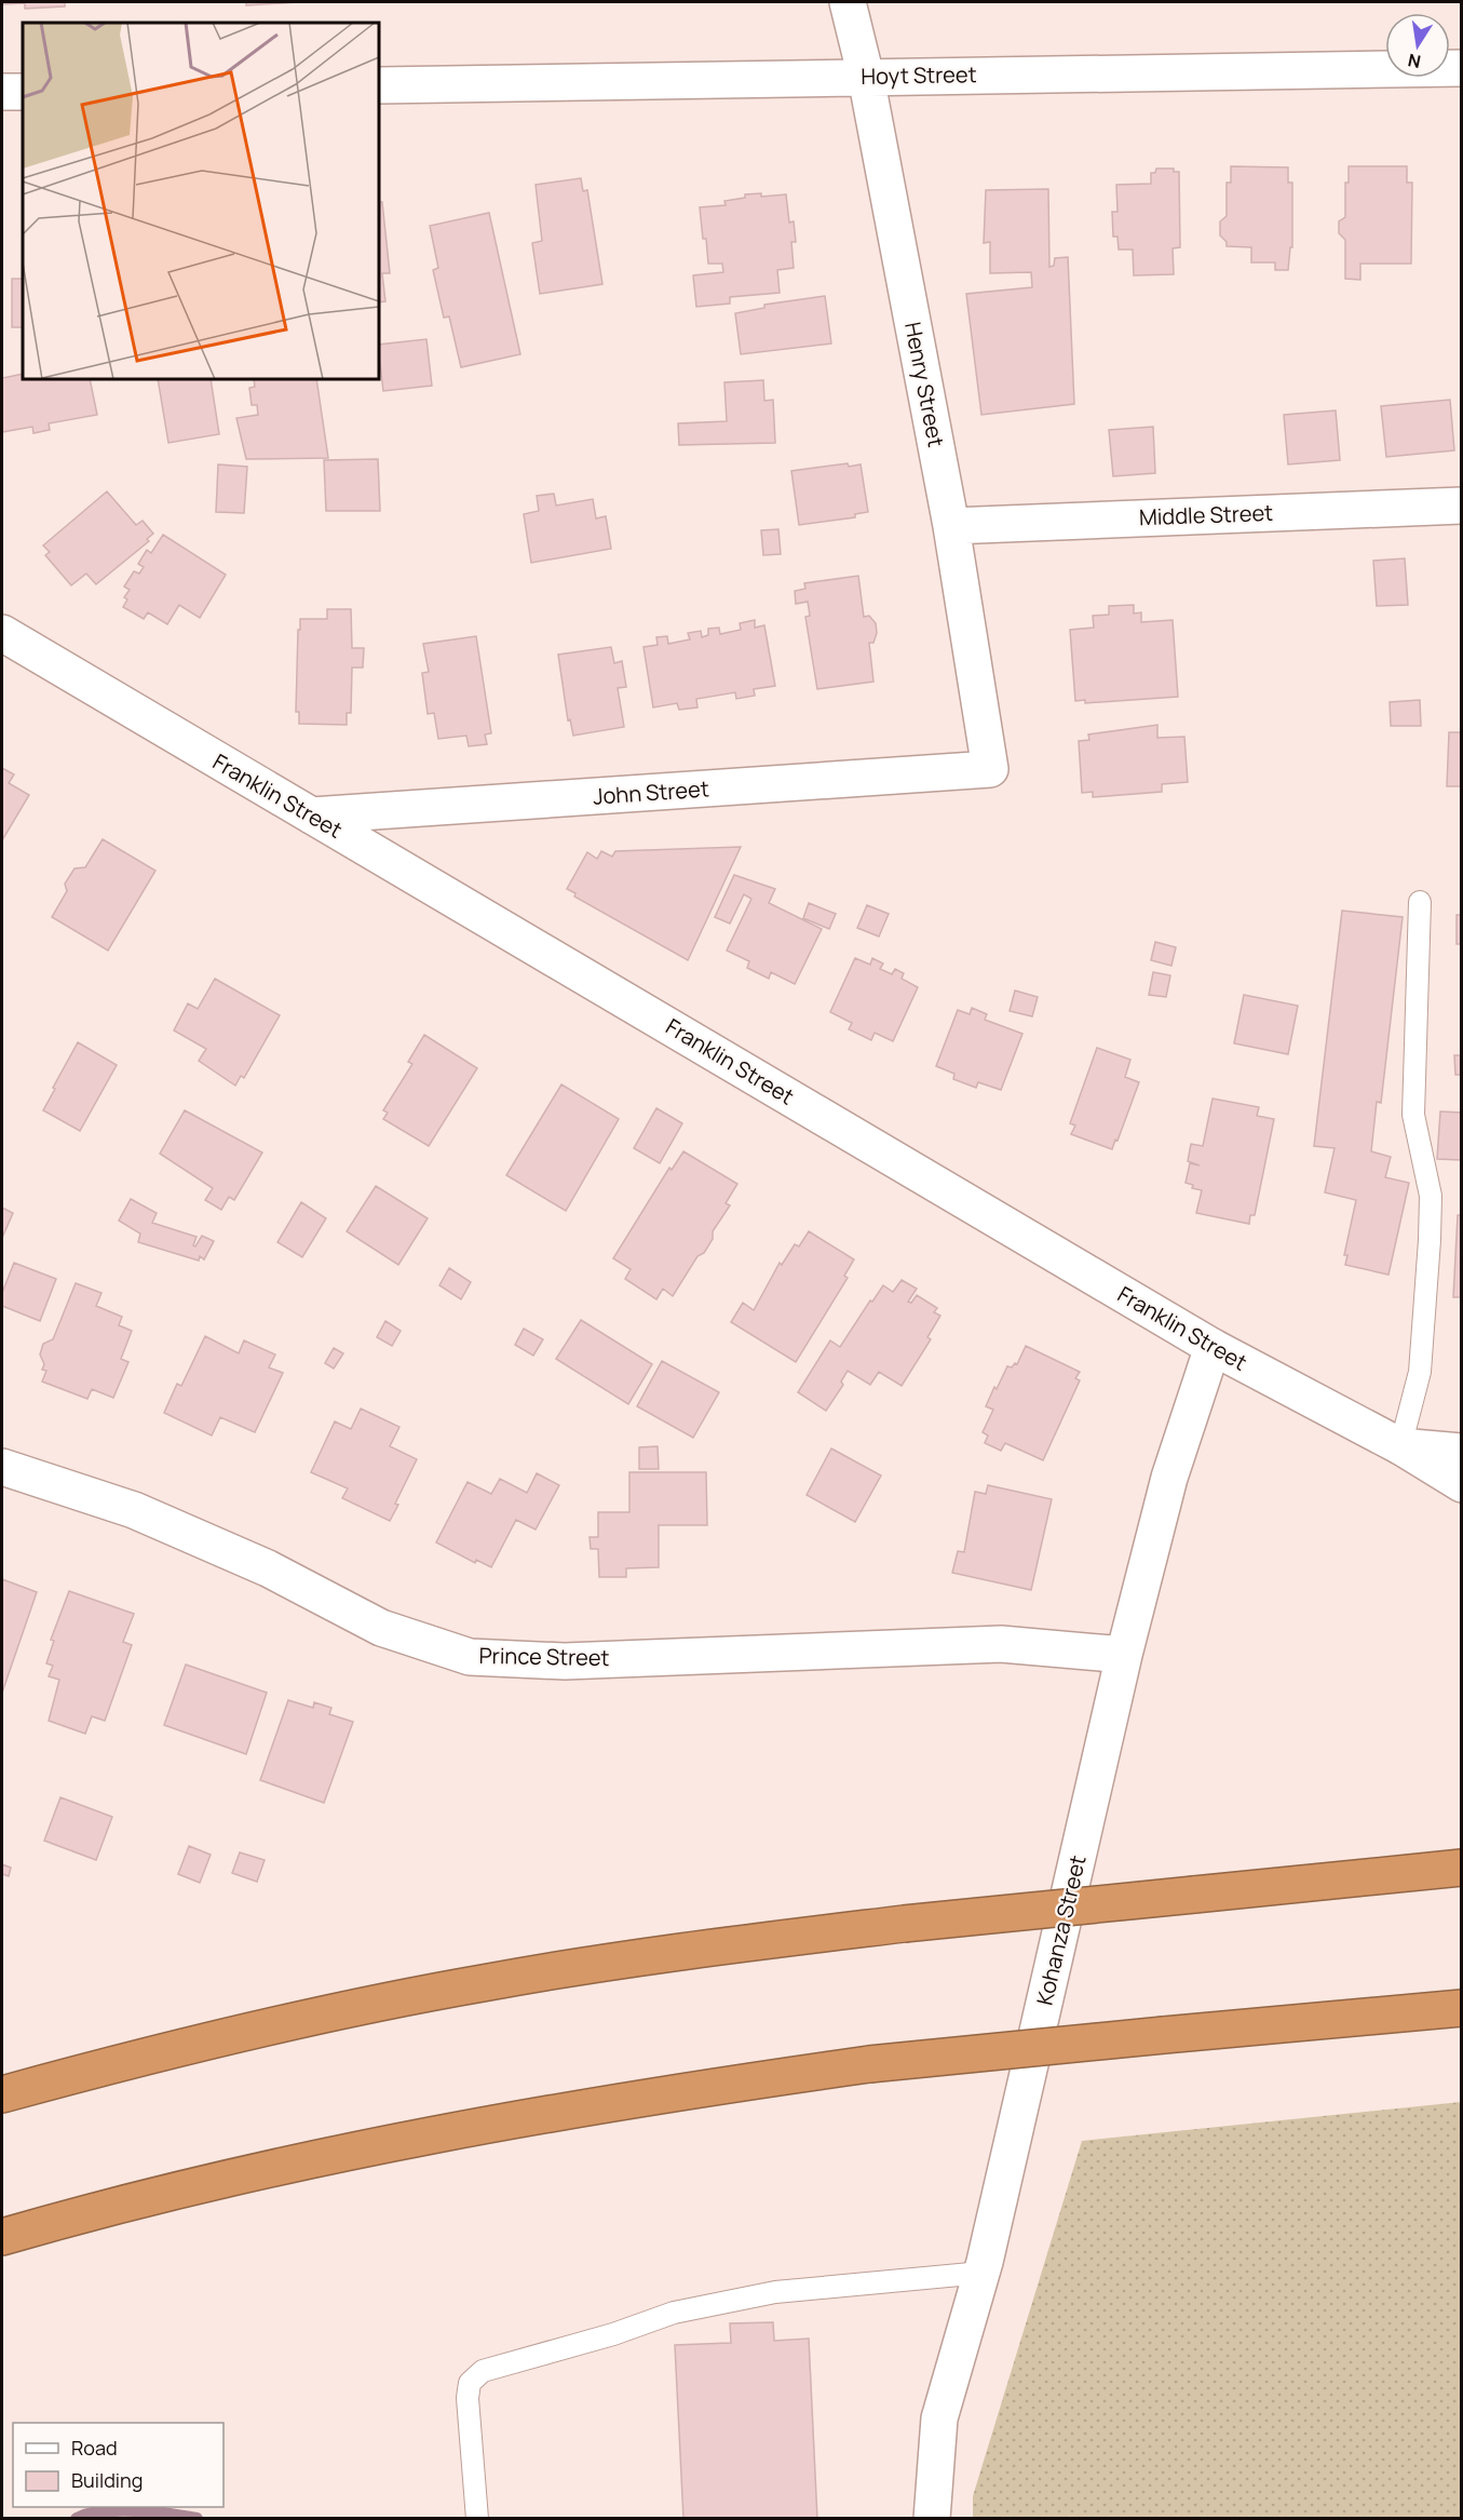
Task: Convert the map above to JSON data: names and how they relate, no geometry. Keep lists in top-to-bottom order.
{
  "streets": {
    "street": [
      "Hoyt Street",
      "Henry Street",
      "Middle Street",
      "John Street",
      "Franklin Street",
      "Prince Street",
      "Kohanza Street"
    ]
  },
  "crossings": [
    ["Hoyt Street", "Henry Street"],
    ["Henry Street", "Middle Street"],
    ["Henry Street", "John Street"],
    ["John Street", "Franklin Street"],
    ["Franklin Street", "Kohanza Street"],
    ["Prince Street", "Kohanza Street"]
  ],
  "legend": ["Road", "Building"],
  "north": "bottom"
}
